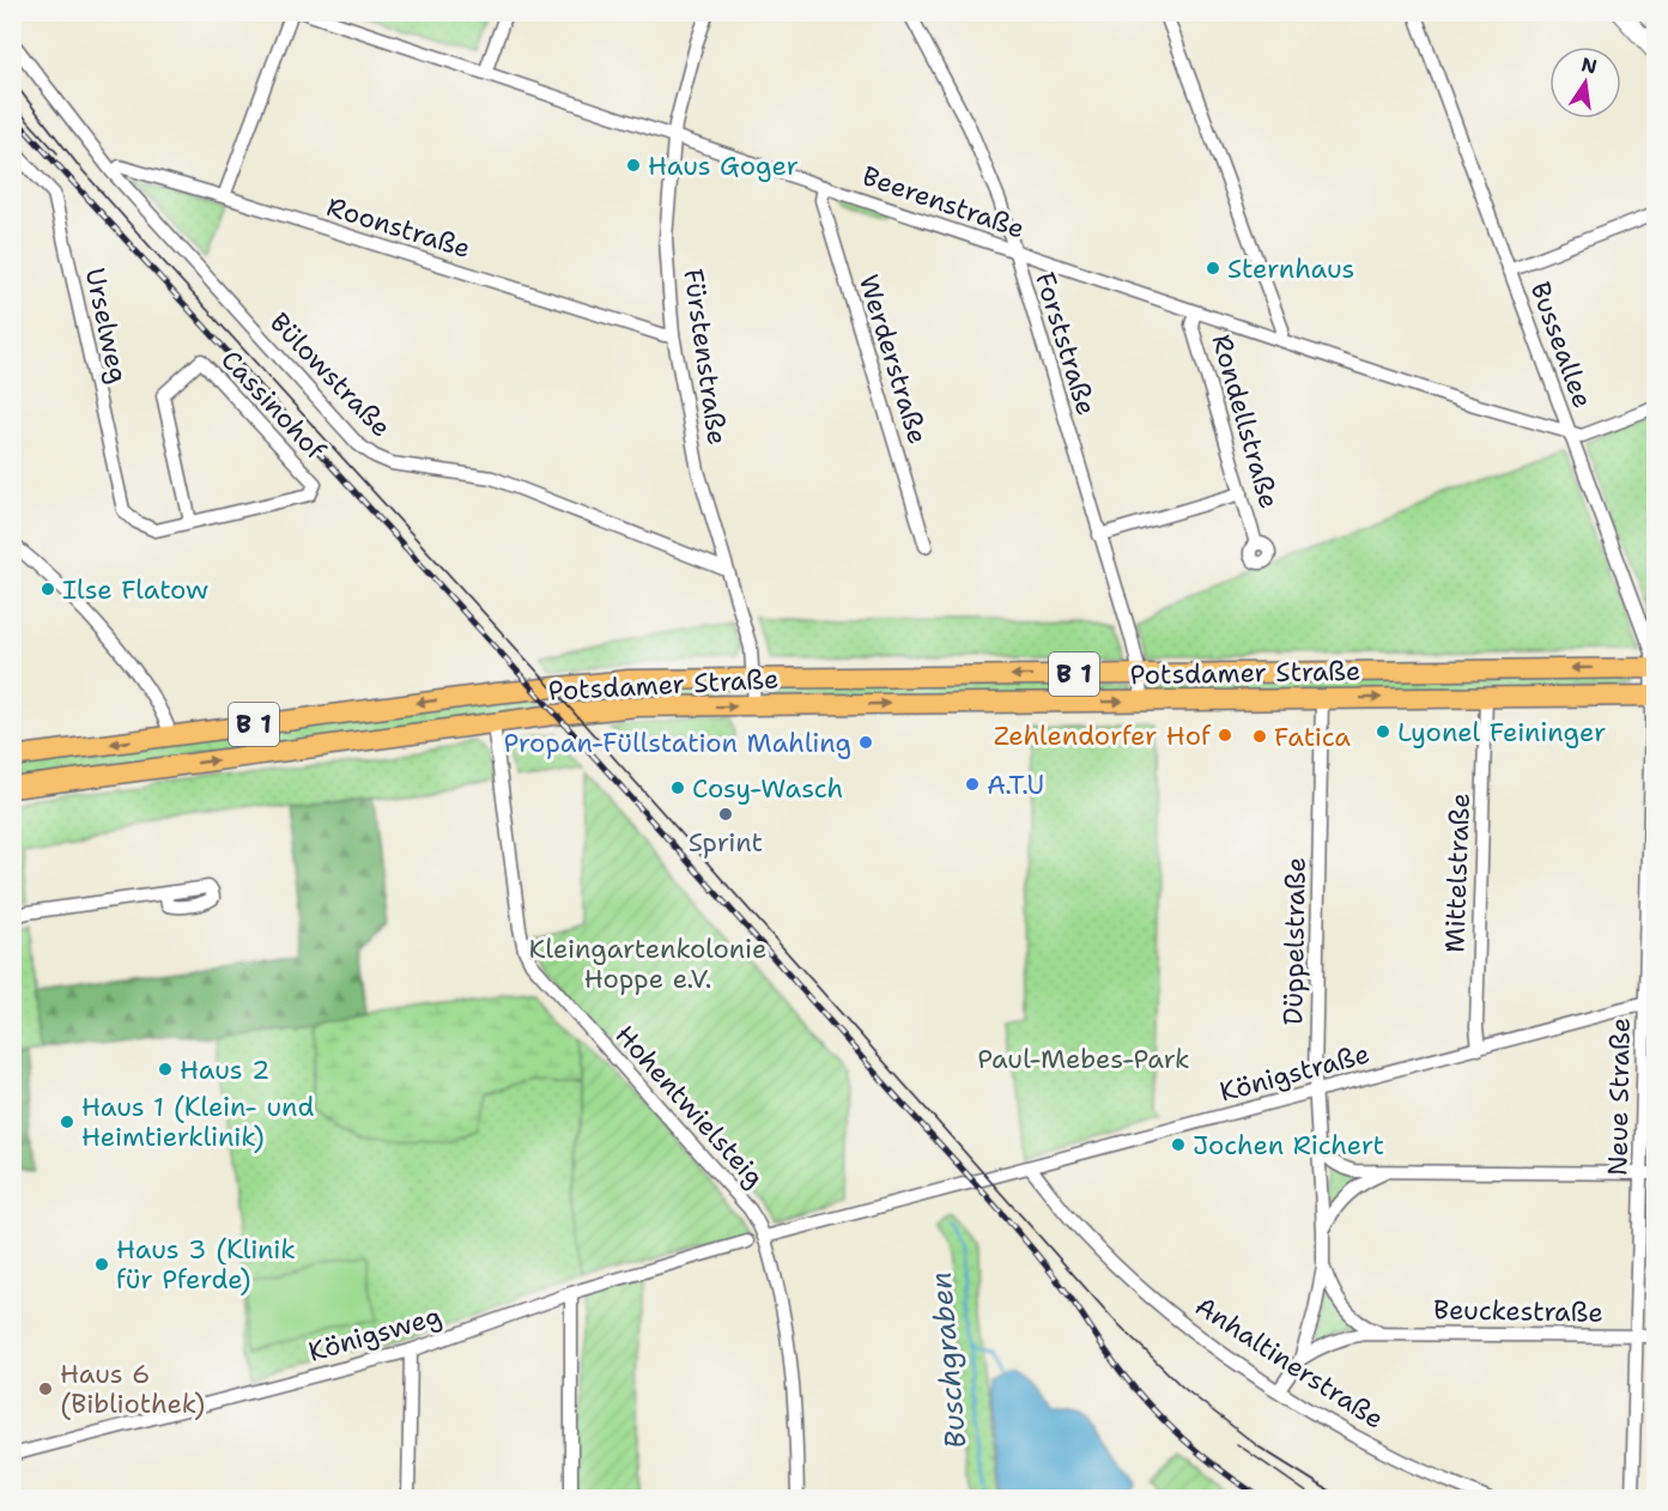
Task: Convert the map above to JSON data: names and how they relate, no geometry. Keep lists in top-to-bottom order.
{
  "streets": {
    "main road": ["Potsdamer Straße", "B 1"],
    "street": [
      "Beerenstraße",
      "Roonstraße",
      "Urselweg",
      "Forststraße",
      "Busseallee",
      "Fürstenstraße",
      "Werderstraße",
      "Bülowstraße",
      "Cassinohof",
      "Rondellstraße",
      "Mittelstraße",
      "Düppelstraße",
      "Königstraße",
      "Neue Straße",
      "Hohentwielsteig",
      "Beuckestraße",
      "Königsweg",
      "Anhaltinerstraße"
    ]
  },
  "crossings": [
    ["Beerenstraße", "Forststraße"],
    ["Beerenstraße", "Busseallee"],
    ["Beerenstraße", "Fürstenstraße"],
    ["Beerenstraße", "Werderstraße"],
    ["Beerenstraße", "Rondellstraße"],
    ["Roonstraße", "Fürstenstraße"],
    ["Roonstraße", "Bülowstraße"],
    ["Urselweg", "Cassinohof"],
    ["Forststraße", "Potsdamer Straße"],
    ["Busseallee", "Potsdamer Straße"],
    ["Busseallee", "Neue Straße"],
    ["Fürstenstraße", "Bülowstraße"],
    ["Fürstenstraße", "Potsdamer Straße"],
    ["Potsdamer Straße", "B 1"],
    ["Potsdamer Straße", "Mittelstraße"],
    ["Potsdamer Straße", "Düppelstraße"],
    ["Potsdamer Straße", "Neue Straße"],
    ["Potsdamer Straße", "Hohentwielsteig"],
    ["B 1", "Hohentwielsteig"],
    ["Mittelstraße", "Königstraße"],
    ["Düppelstraße", "Königstraße"],
    ["Düppelstraße", "Beuckestraße"],
    ["Düppelstraße", "Anhaltinerstraße"],
    ["Königstraße", "Neue Straße"],
    ["Königstraße", "Hohentwielsteig"],
    ["Königstraße", "Anhaltinerstraße"],
    ["Neue Straße", "Beuckestraße"]
  ],
  "water": ["Buschgraben"],
  "parks": ["Kleingartenkolonie Hoppe e.V.", "Paul-Mebes-Park"],
  "places": [
    "Haus Goger",
    "Sternhaus",
    "Ilse Flatow",
    "Lyonel Feininger",
    "Zehlendorfer Hof",
    "Fatica",
    "Propan-Füllstation Mahling",
    "A.T.U",
    "Cosy-Wasch",
    "Sprint",
    "Haus 2",
    "Haus 1 (Klein- und Heimtierklinik)",
    "Jochen Richert",
    "Haus 3 (Klinik für Pferde)",
    "Haus 6 (Bibliothek)"
  ],
  "north": "top"
}
